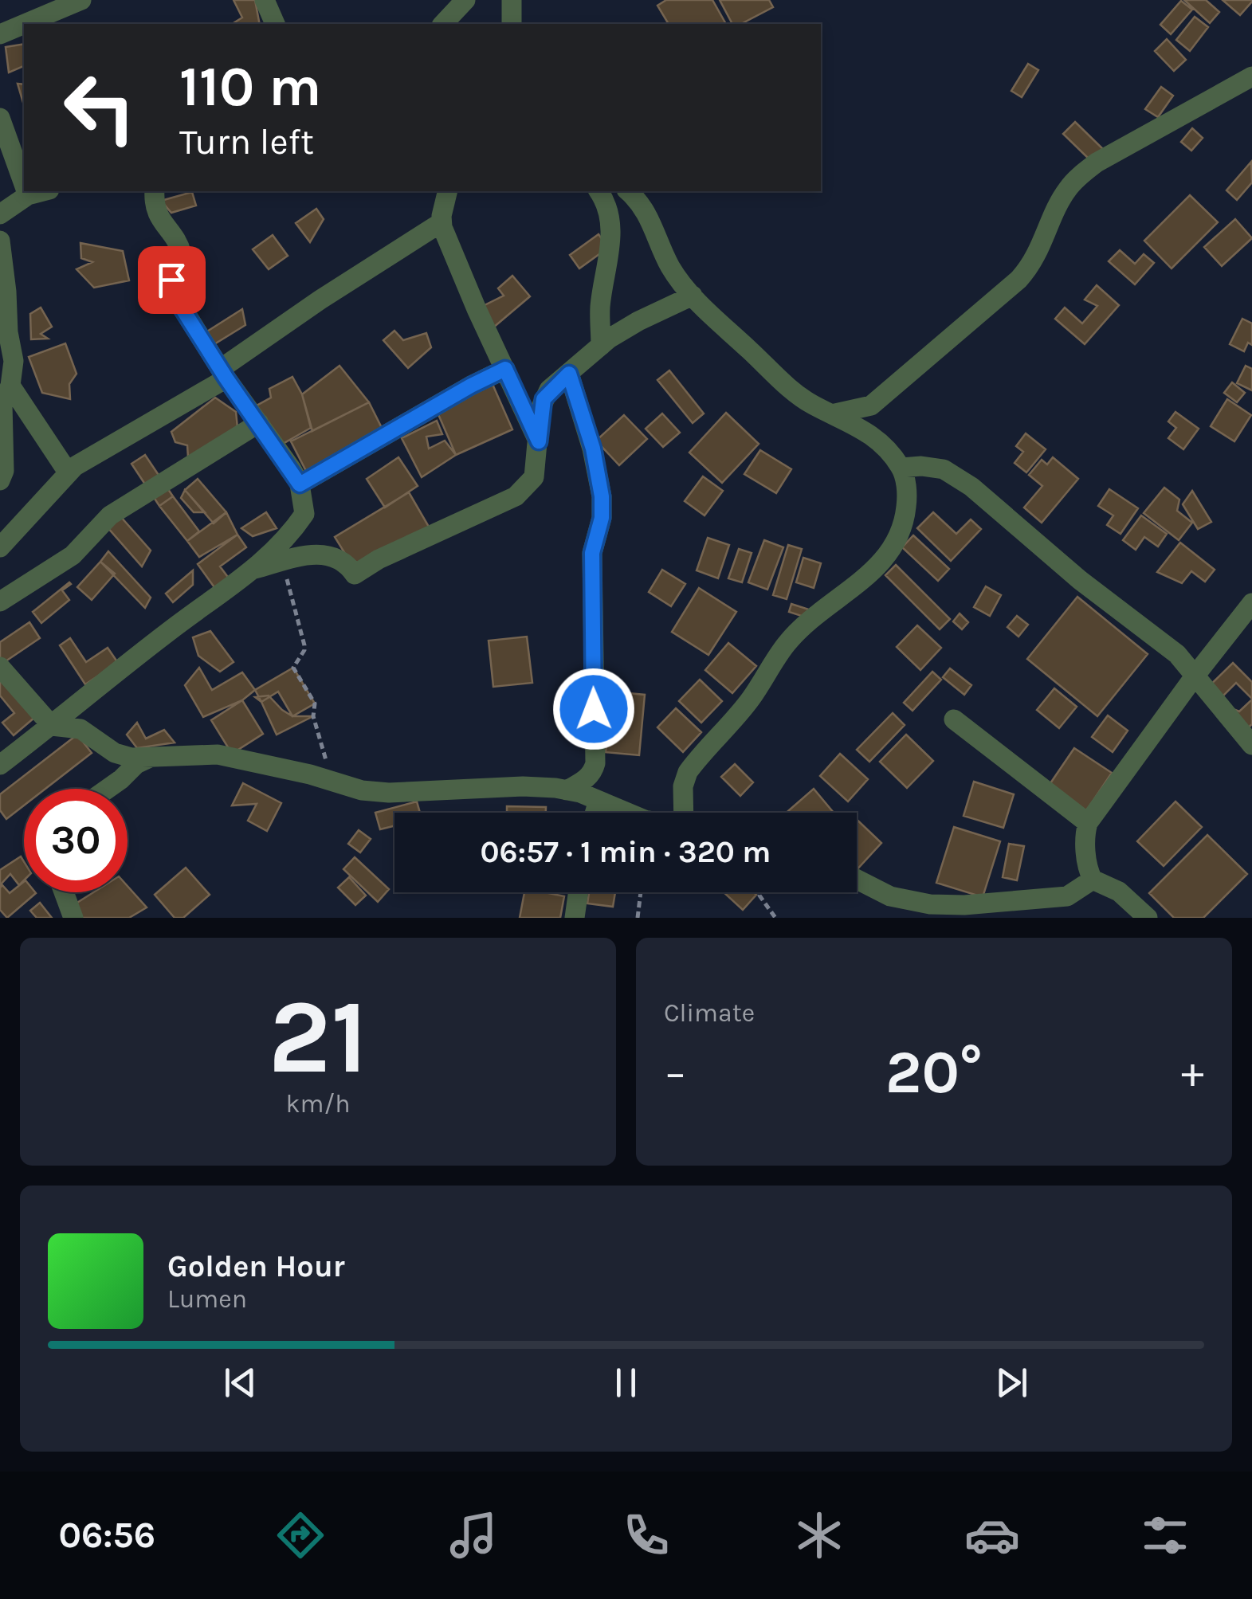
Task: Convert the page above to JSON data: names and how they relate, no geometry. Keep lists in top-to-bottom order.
{
  "page": {
    "turn": ["110 m", "Turn left"],
    "limit": "30",
    "trip": "06:57 · 1 min · 320 m",
    "tile": [
      ["21", "km/h"],
      "Climate"
    ],
    "heat": ["−", "20°", "+"],
    "song": ["Golden Hour", "Lumen"],
    "tabs": "06:56"
  }
}
